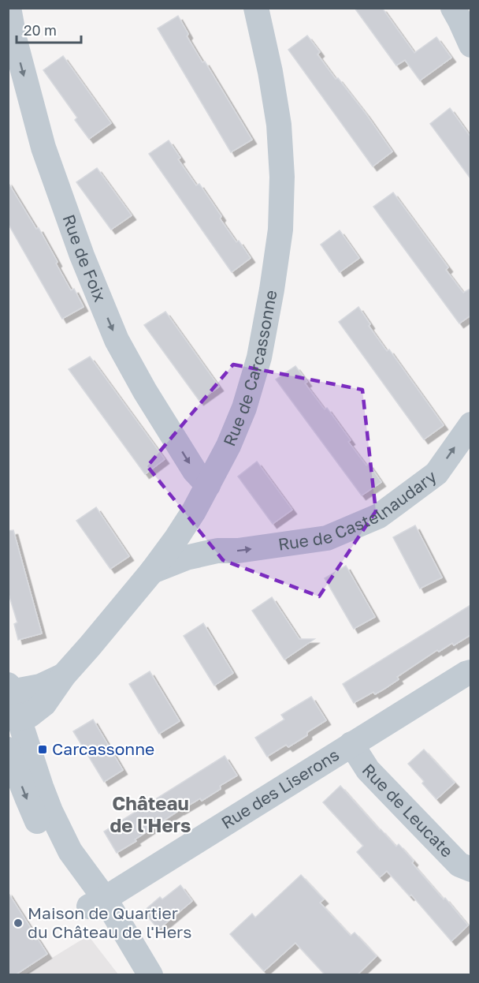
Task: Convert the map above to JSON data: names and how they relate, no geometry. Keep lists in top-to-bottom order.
{
  "streets": {
    "street": [
      "Rue de Foix",
      "Rue de Carcassonne",
      "Rue de Castelnaudary",
      "Rue des Liserons",
      "Rue de Leucate"
    ]
  },
  "crossings": [
    ["Rue de Foix", "Rue de Carcassonne"],
    ["Rue de Carcassonne", "Rue de Castelnaudary"],
    ["Rue des Liserons", "Rue de Leucate"]
  ],
  "one_way": ["Rue de Foix", "Rue de Castelnaudary"],
  "districts": ["Château de l'Hers"],
  "places": {
    "transit": ["Carcassonne"],
    "other": ["Maison de Quartier du Château de l'Hers"]
  },
  "scale_bar": "20 m"
}
